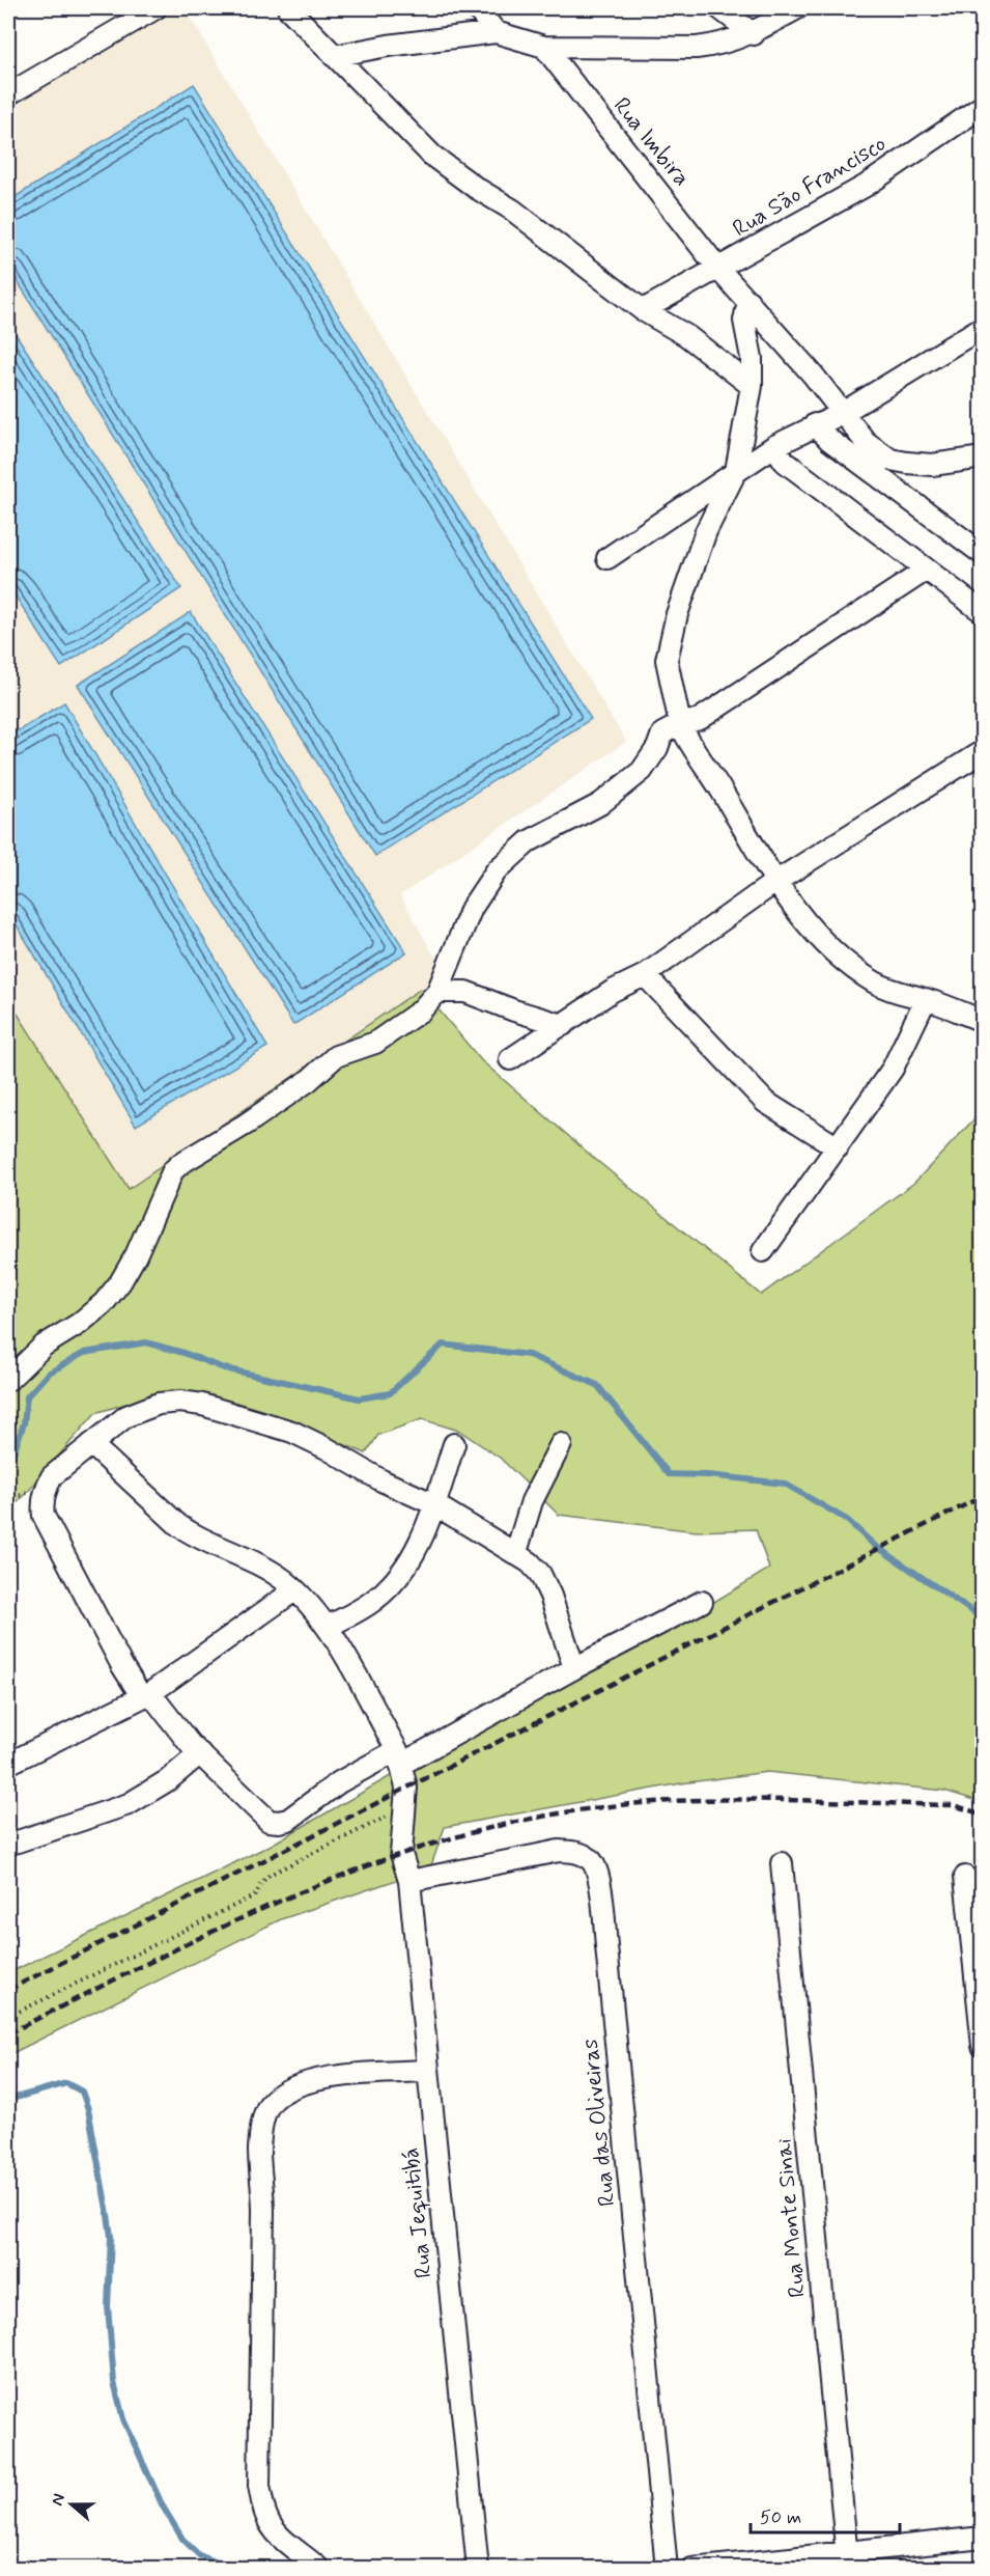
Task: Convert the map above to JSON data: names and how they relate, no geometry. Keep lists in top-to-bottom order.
{
  "streets": {
    "street": [
      "Rua Imbira",
      "Rua São Francisco",
      "Rua das Oliveiras",
      "Rua Jequitibá",
      "Rua Monte Sinai"
    ]
  },
  "crossings": [
    ["Rua Imbira", "Rua São Francisco"],
    ["Rua das Oliveiras", "Rua Jequitibá"]
  ],
  "scale_bar": "50 m",
  "north": "left"
}
